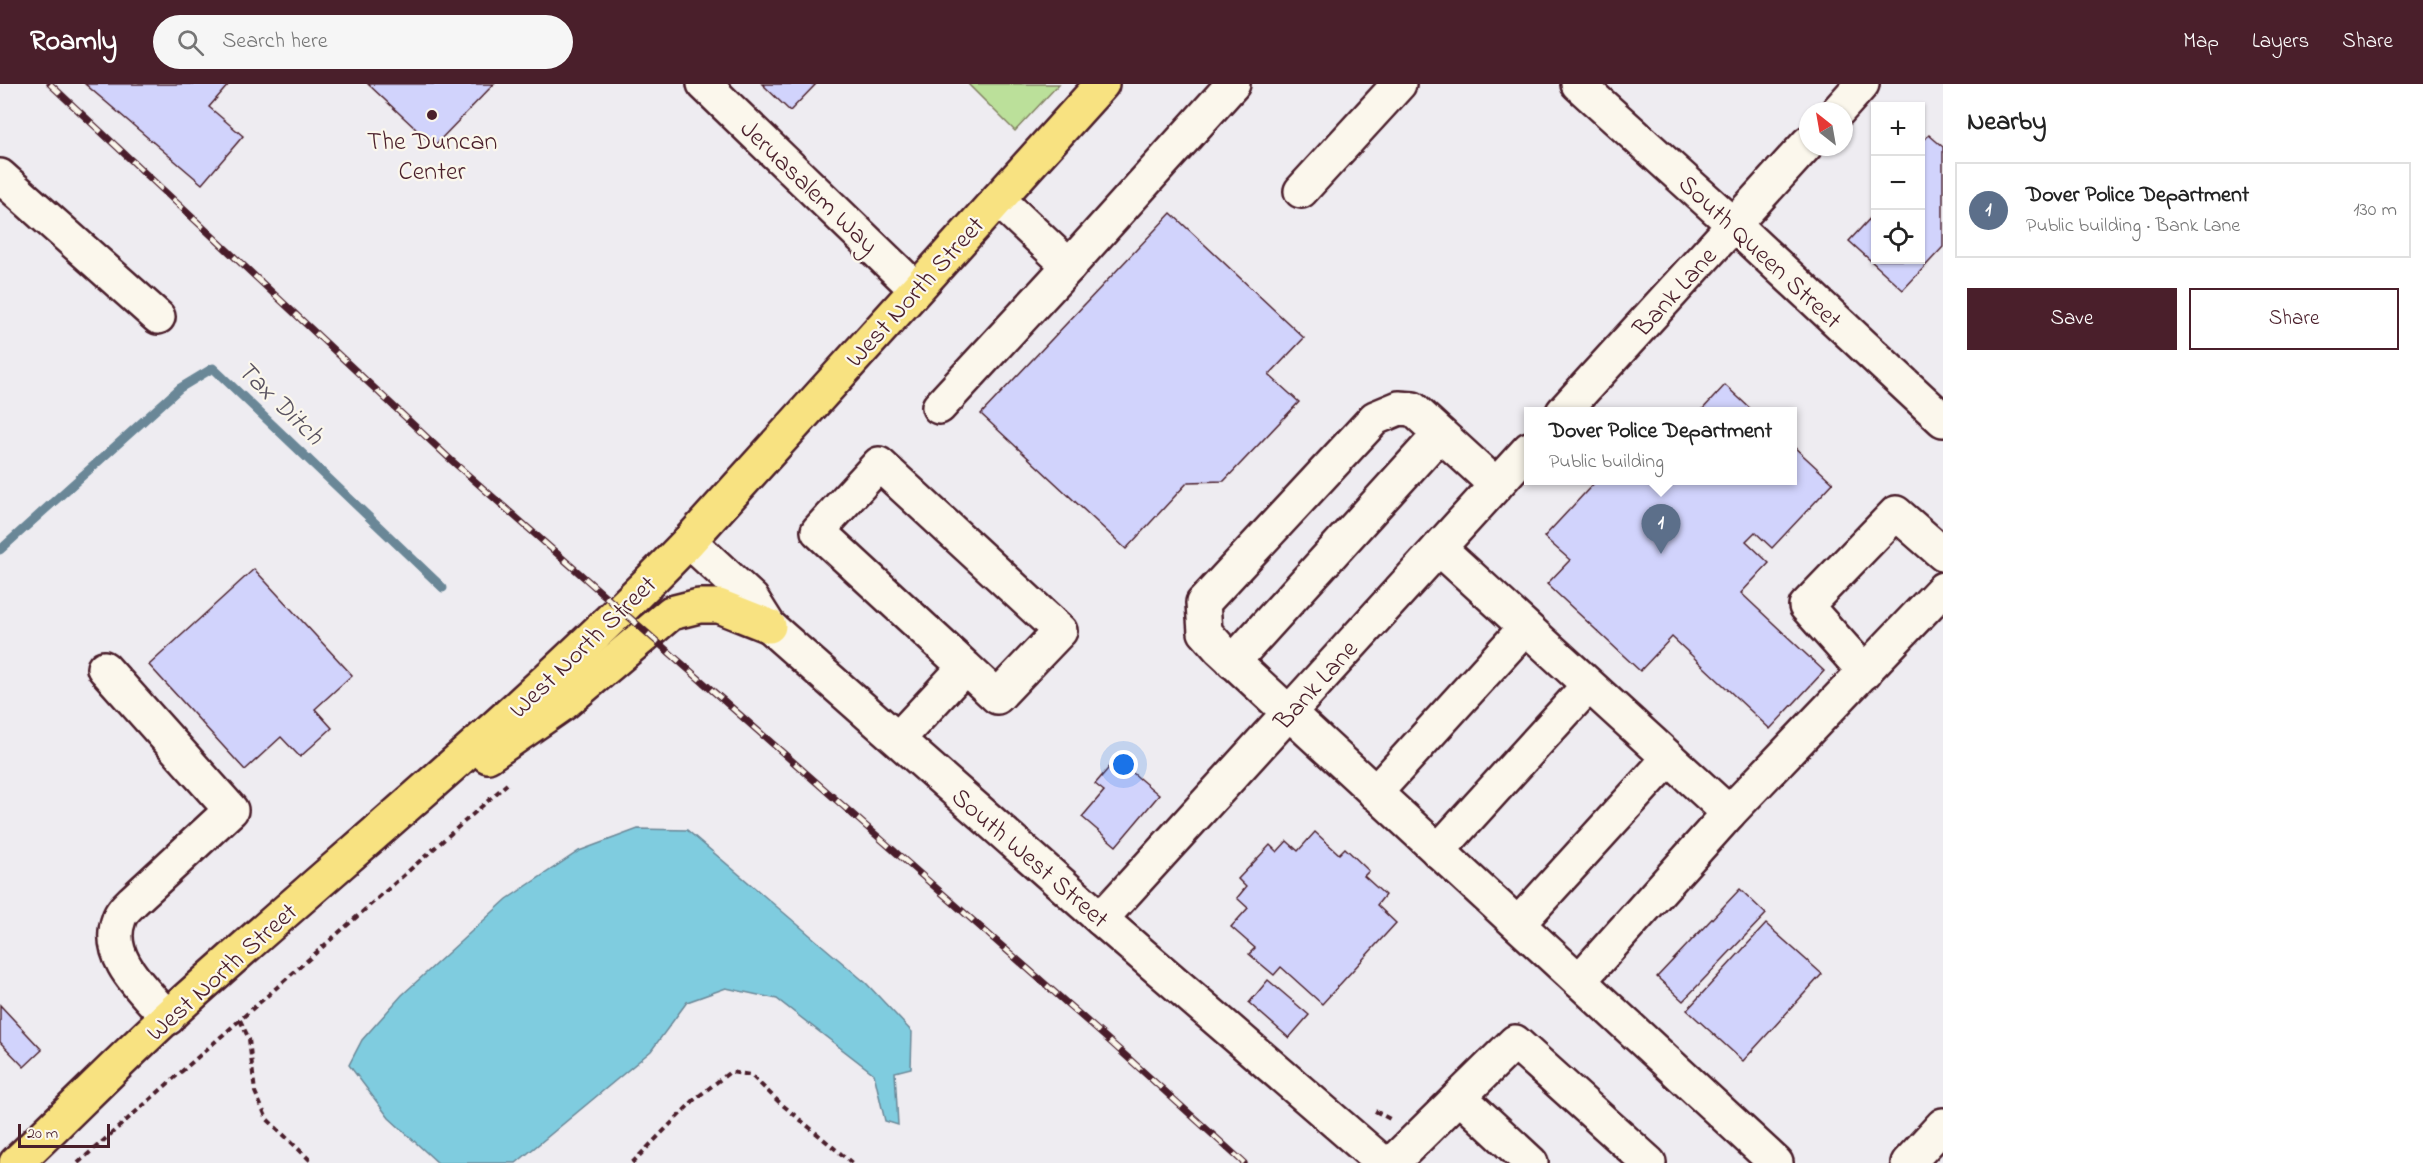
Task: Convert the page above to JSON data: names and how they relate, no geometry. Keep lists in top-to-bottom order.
{
  "streets": {
    "main road": ["West North Street"],
    "street": [
      "Jeruasalem Way",
      "South Queen Street",
      "Bank Lane",
      "South West Street"
    ]
  },
  "crossings": [
    ["Jeruasalem Way", "West North Street"],
    ["South Queen Street", "Bank Lane"],
    ["West North Street", "South West Street"],
    ["Bank Lane", "South West Street"]
  ],
  "water": ["Tax Ditch"],
  "places": ["The Duncan Center"],
  "scale_bar": "20 m",
  "north": "top left",
  "page": {
    "header": "Roamly",
    "search": "Search here",
    "nav": ["Map", "Layers", "Share"],
    "heading": "Nearby",
    "map_buttons": ["+", "−"],
    "list": [
      {
        "mark": "1",
        "name": "Dover Police Department",
        "note": "Public building · Bank Lane",
        "value": "130 m"
      }
    ],
    "buttons": ["Save", "Share"],
    "popup": ["Dover Police Department", "Public building"],
    "pins": "1",
    "scale": "20 m"
  }
}
